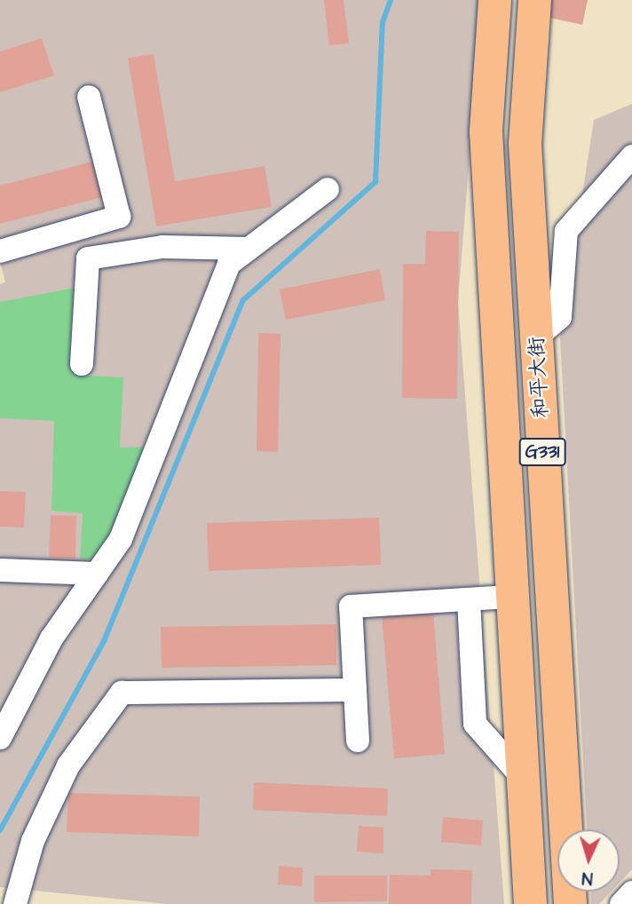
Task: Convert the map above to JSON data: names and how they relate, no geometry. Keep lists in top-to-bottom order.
{
  "streets": {
    "highway": ["和平大街", "G331"]
  },
  "north": "bottom"
}
